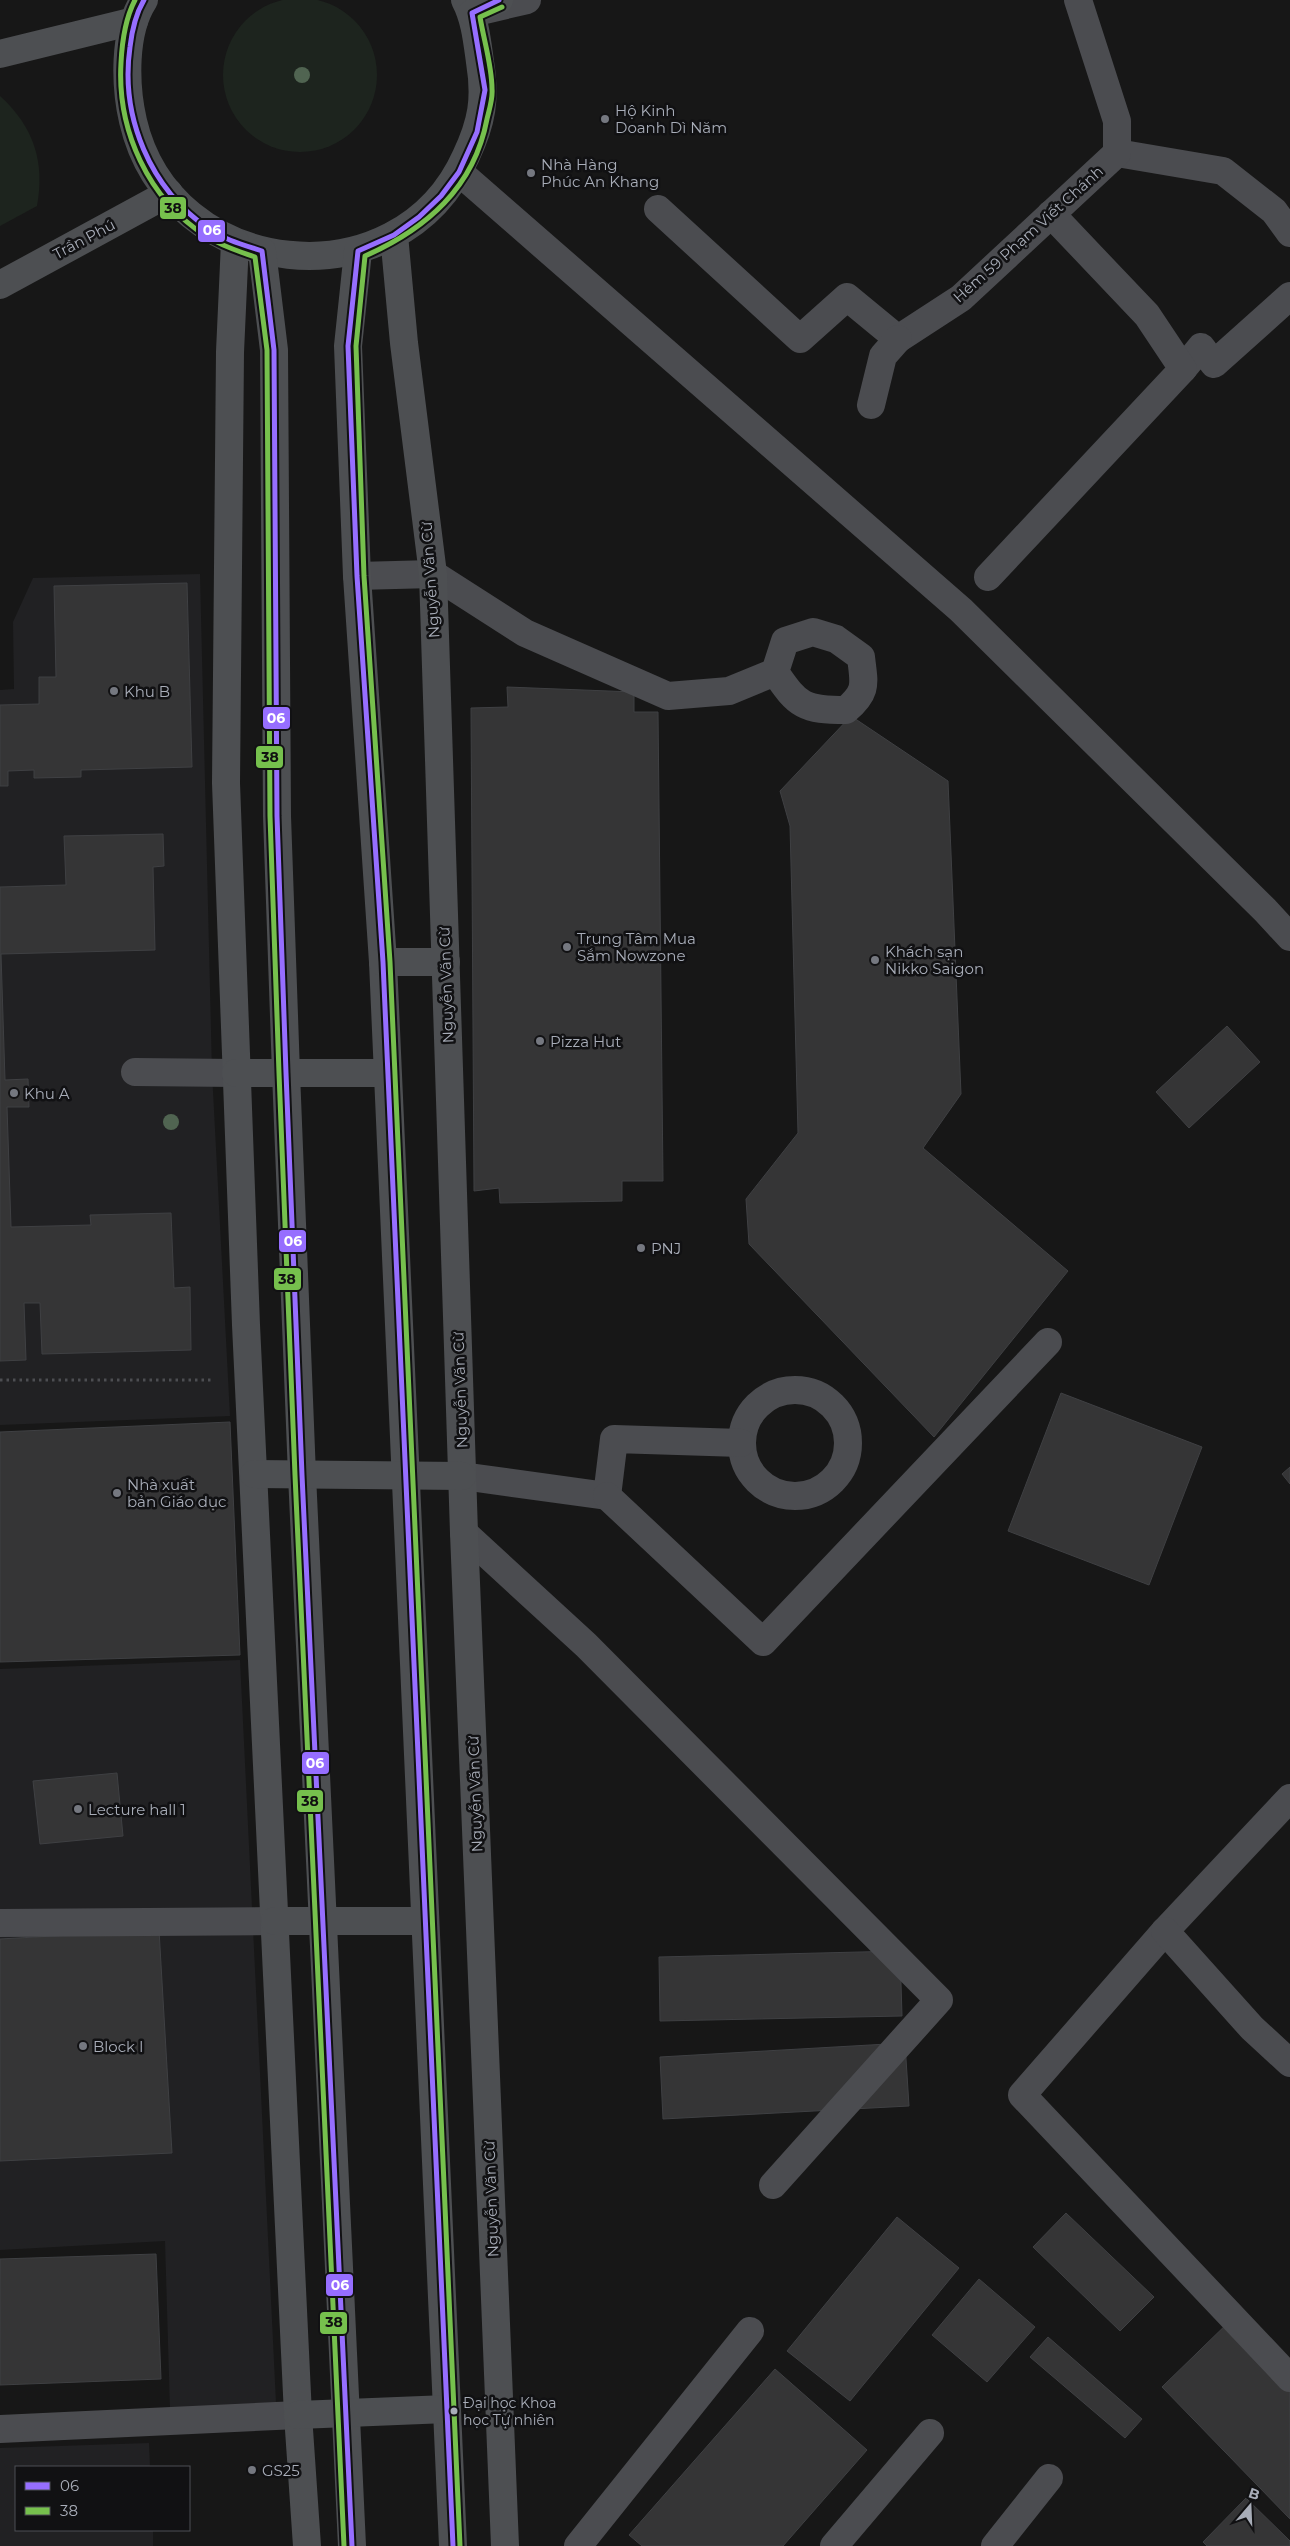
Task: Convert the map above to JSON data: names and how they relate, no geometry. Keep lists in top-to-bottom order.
{
  "streets": {
    "main road": ["Trần Phú", "Nguyễn Văn Cừ"],
    "street": ["Hẻm 59 Phạm Viết Chánh"]
  },
  "places": [
    "Hộ Kinh Doanh Dì Năm",
    "Nhà Hàng Phúc An Khang",
    "Khu B",
    "Trung Tâm Mua Sắm Nowzone",
    "Khách sạn Nikko Saigon",
    "Pizza Hut",
    "Khu A",
    "PNJ",
    "Nhà xuất bản Giáo dục",
    "Lecture hall 1",
    "Block I",
    "Đại học Khoa học Tự nhiên",
    "GS25"
  ],
  "lines": ["transit line 06", "transit line 38"],
  "legend": ["06", "38"],
  "north": "top"
}
